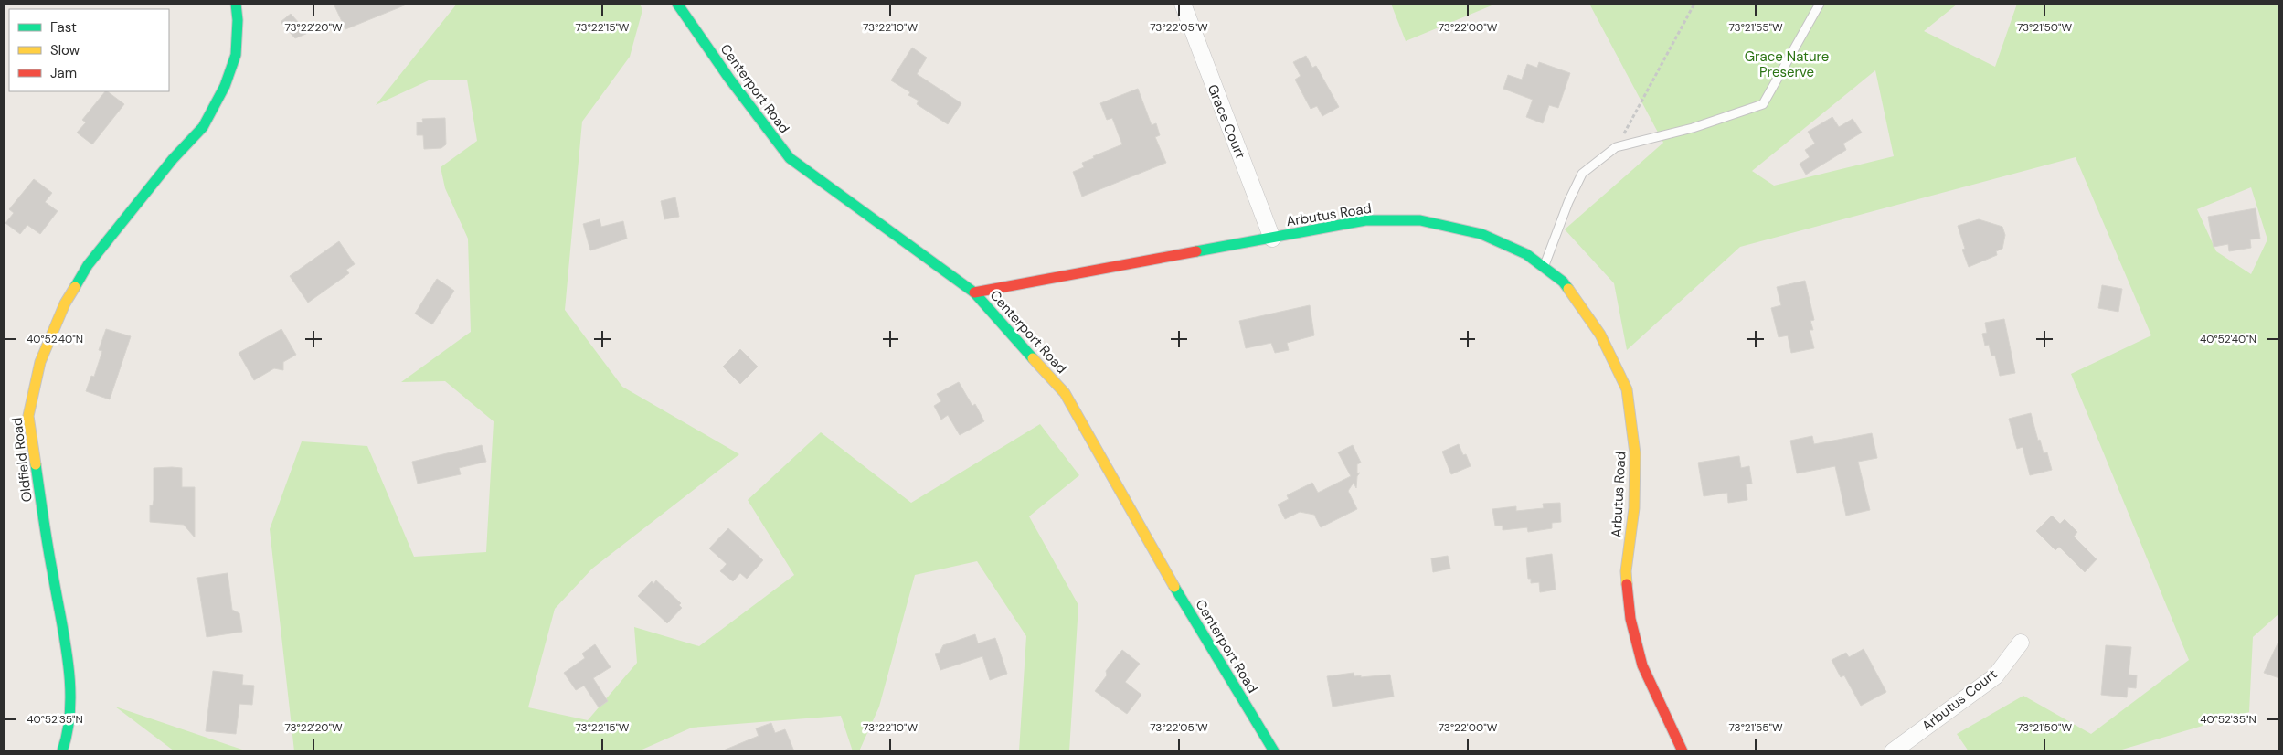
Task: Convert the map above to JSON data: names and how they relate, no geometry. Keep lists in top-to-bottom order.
{
  "streets": {
    "street": [
      "Centerport Road",
      "Grace Court",
      "Arbutus Road",
      "Oldfield Road",
      "Arbutus Court"
    ]
  },
  "crossings": [
    ["Centerport Road", "Arbutus Road"],
    ["Grace Court", "Arbutus Road"]
  ],
  "parks": ["Grace Nature Preserve"],
  "legend": ["Fast", "Slow", "Jam"],
  "coordinates": [
    "73°22'20\"W",
    "73°22'15\"W",
    "73°22'10\"W",
    "73°22'05\"W",
    "73°22'00\"W",
    "73°21'55\"W",
    "73°21'50\"W",
    "40°52'40\"N",
    "40°52'35\"N"
  ]
}
